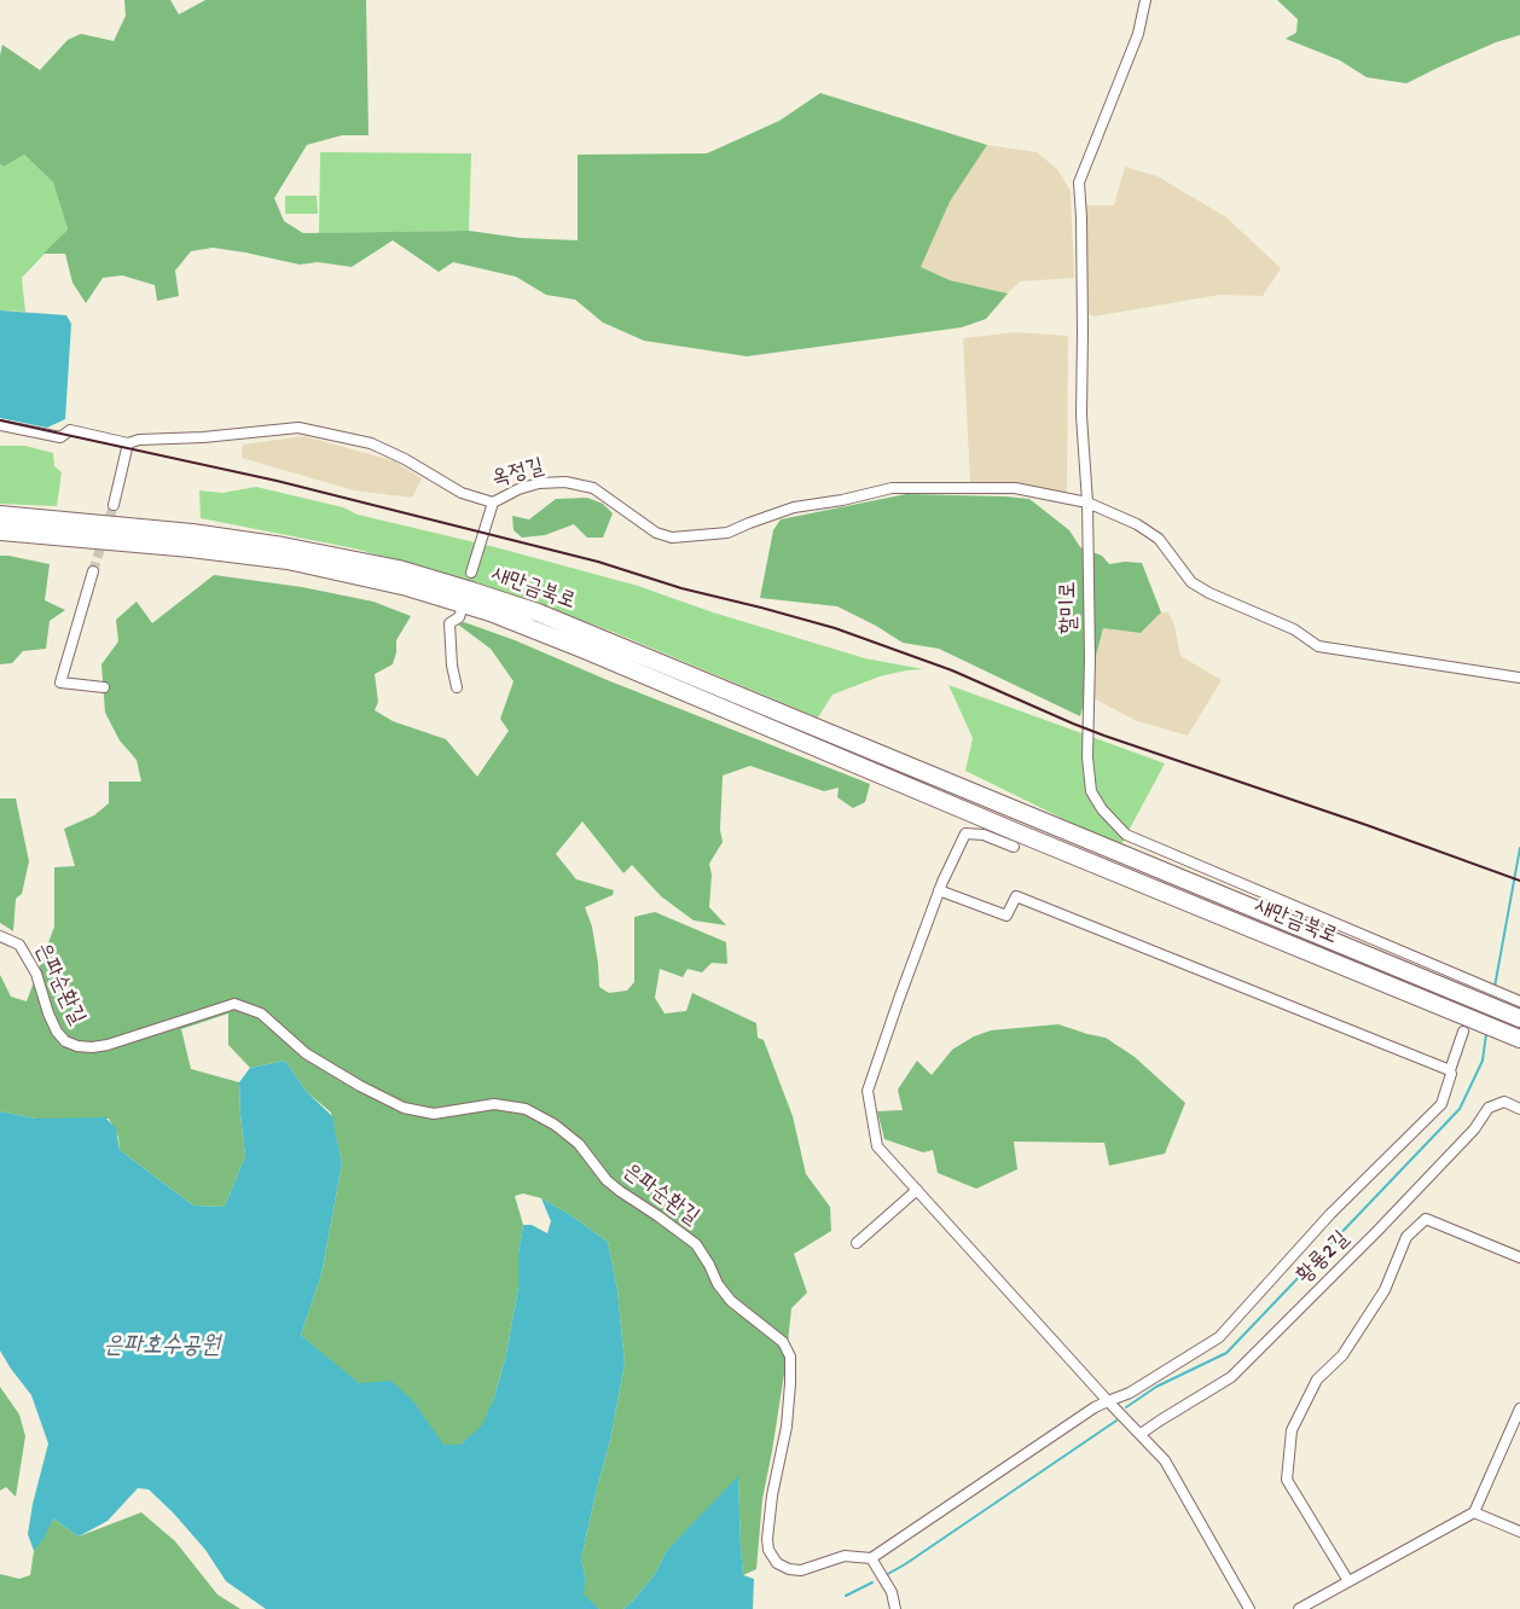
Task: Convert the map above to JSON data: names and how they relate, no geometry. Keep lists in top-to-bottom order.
{
  "streets": {
    "highway": ["새만금북로"],
    "street": [
      "옥정길",
      "할미로",
      "은파순환길",
      "황룡2길"
    ]
  },
  "crossings": [
    ["옥정길", "할미로"],
    ["새만금북로", "할미로"]
  ],
  "water": ["은파호수공원"]
}
